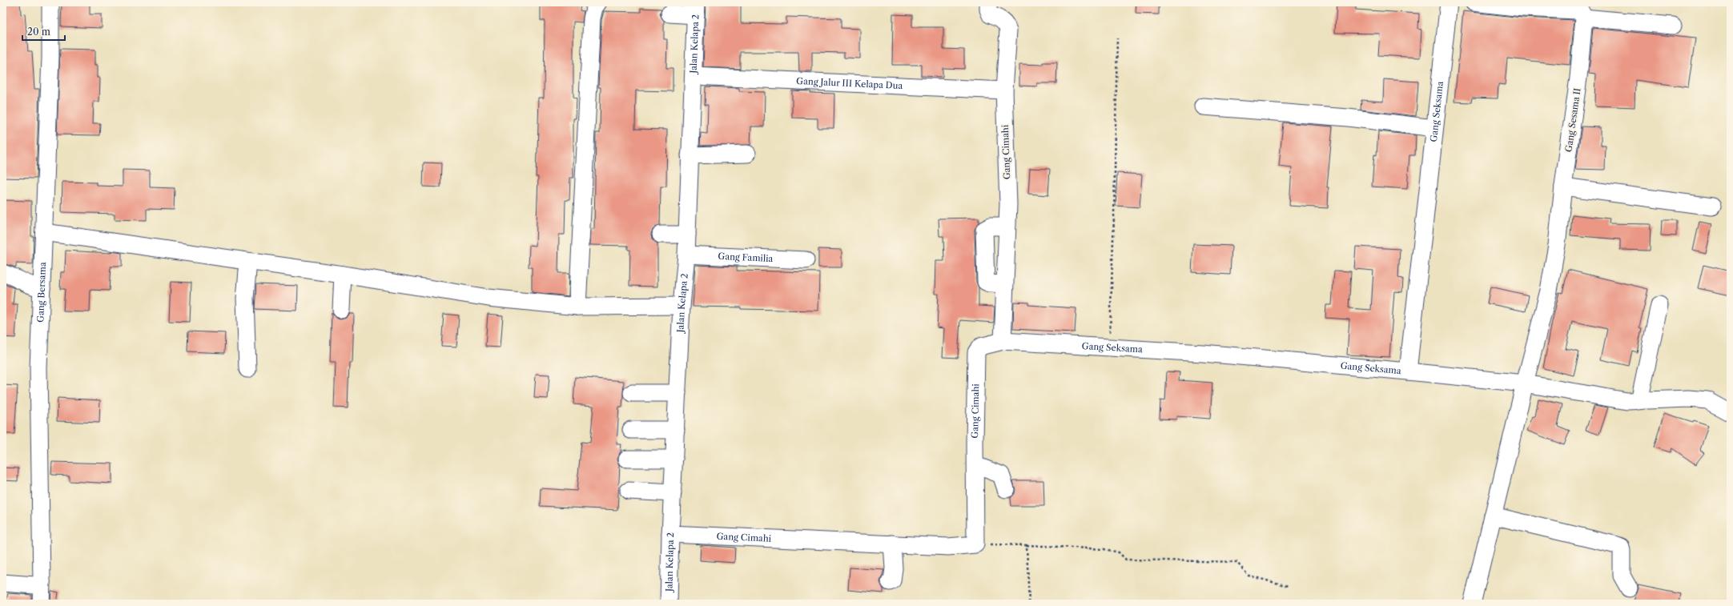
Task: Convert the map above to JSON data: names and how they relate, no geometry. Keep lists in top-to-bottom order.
{
  "streets": {
    "street": [
      "Jalan Kelapa 2",
      "Gang Jalur III Kelapa Dua",
      "Gang Seksama",
      "Gang Sesama II",
      "Gang Cimahi",
      "Gang Familia",
      "Gang Bersama"
    ]
  },
  "crossings": [
    ["Jalan Kelapa 2", "Gang Jalur III Kelapa Dua"],
    ["Jalan Kelapa 2", "Gang Cimahi"],
    ["Jalan Kelapa 2", "Gang Familia"],
    ["Gang Jalur III Kelapa Dua", "Gang Cimahi"],
    ["Gang Seksama", "Gang Cimahi"]
  ],
  "scale_bar": "20 m"
}
